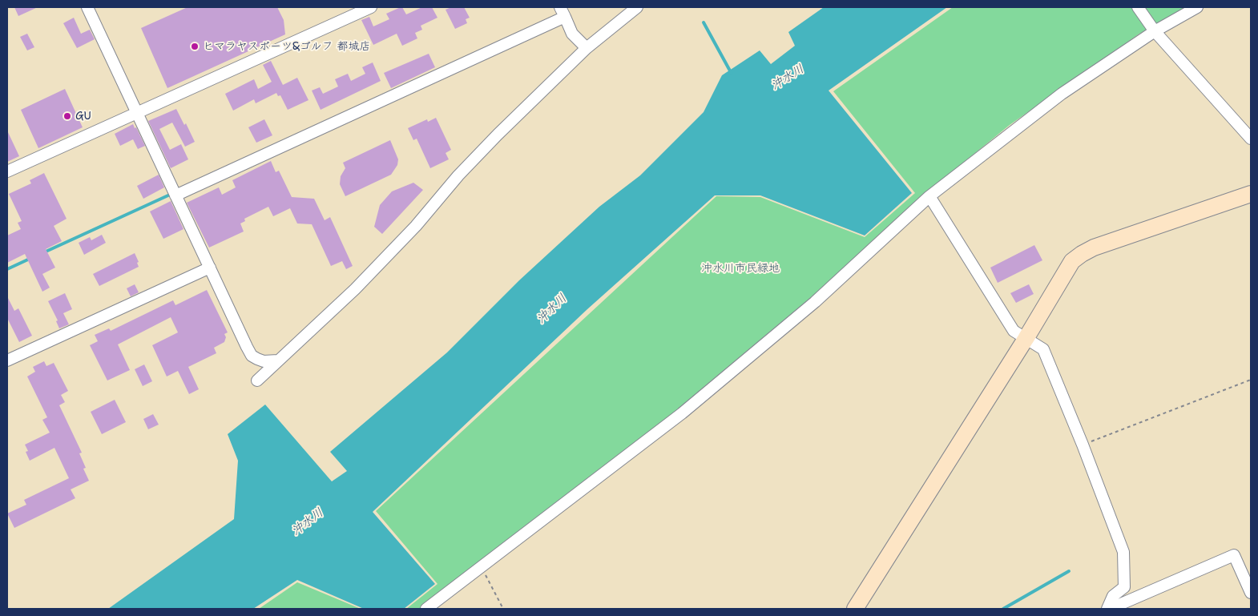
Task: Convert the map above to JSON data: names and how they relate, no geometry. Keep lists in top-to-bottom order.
{
  "water": ["沖水川"],
  "parks": ["沖水川市民緑地"],
  "places": ["ヒマラヤスポーツ&ゴルフ 都城店", "GU"]
}
